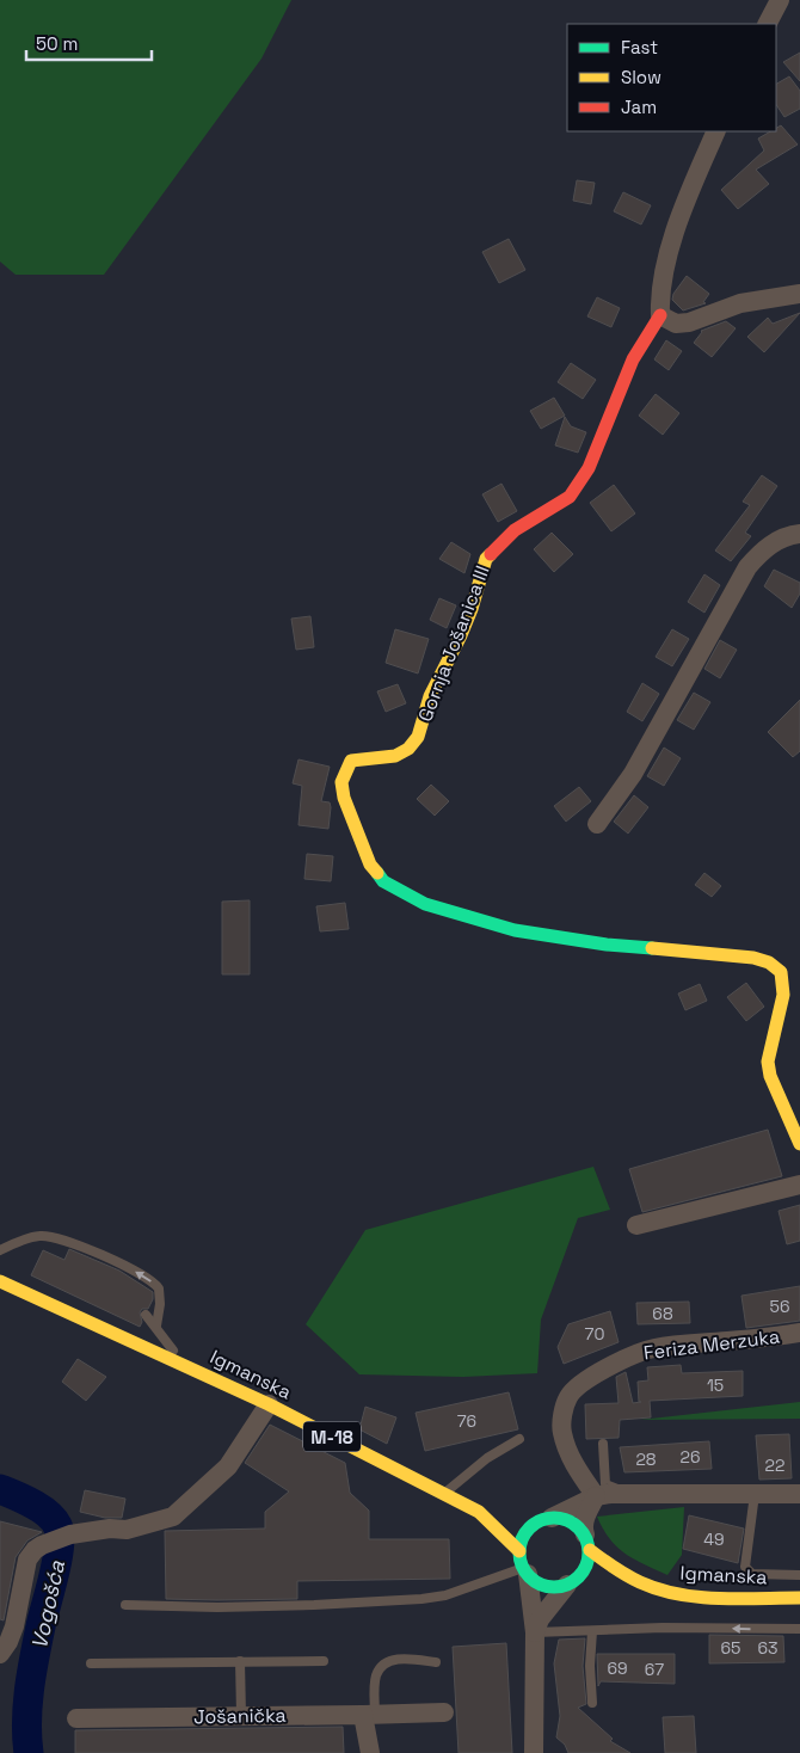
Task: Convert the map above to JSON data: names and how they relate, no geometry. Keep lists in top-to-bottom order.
{
  "streets": {
    "street": [
      "Gornja Jošanica III",
      "Feriza Merzuka",
      "Igmanska",
      "M-18",
      "Jošanička"
    ]
  },
  "water": ["Vogošća"],
  "house_numbers": [
    "56",
    "68",
    "70",
    "15",
    "76",
    "26",
    "28",
    "22",
    "49",
    "65",
    "63",
    "69",
    "67"
  ],
  "legend": ["Fast", "Slow", "Jam"],
  "scale_bar": "50 m"
}
